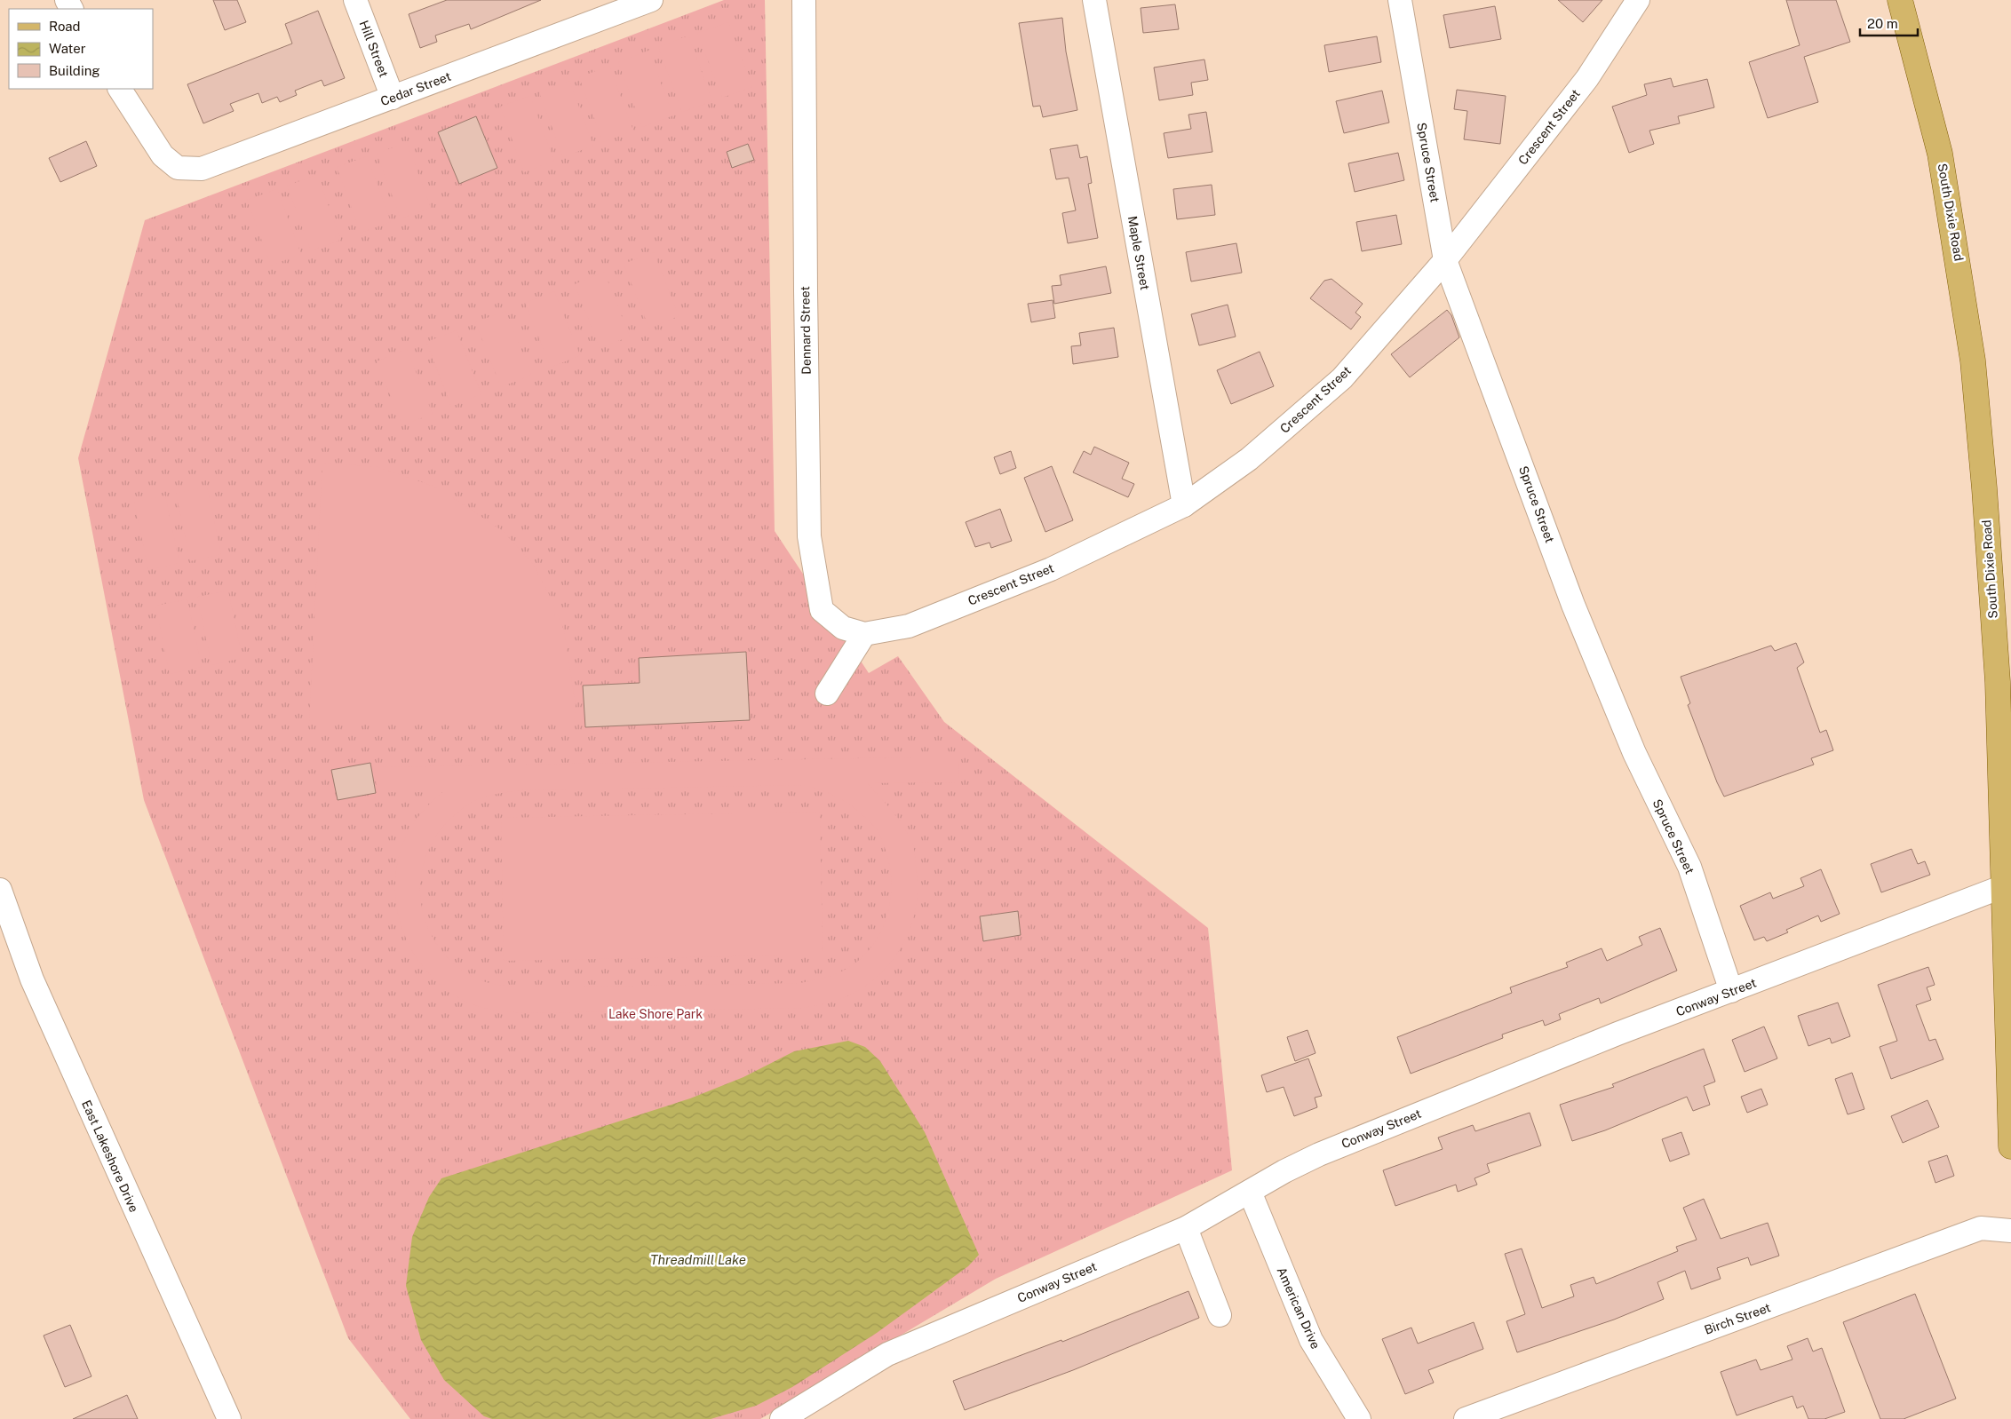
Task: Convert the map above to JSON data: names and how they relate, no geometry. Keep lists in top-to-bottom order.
{
  "streets": {
    "main road": ["South Dixie Road"],
    "street": [
      "Hill Street",
      "Cedar Street",
      "Crescent Street",
      "Spruce Street",
      "Maple Street",
      "Dennard Street",
      "Conway Street",
      "East Lakeshore Drive",
      "American Drive",
      "Birch Street"
    ]
  },
  "crossings": [
    ["Hill Street", "Cedar Street"],
    ["Crescent Street", "Spruce Street"],
    ["Crescent Street", "Maple Street"],
    ["Crescent Street", "Dennard Street"],
    ["Spruce Street", "Conway Street"],
    ["South Dixie Road", "Conway Street"],
    ["Conway Street", "American Drive"]
  ],
  "water": ["Threadmill Lake"],
  "parks": ["Lake Shore Park"],
  "legend": ["Road", "Water", "Building"],
  "scale_bar": "20 m"
}
